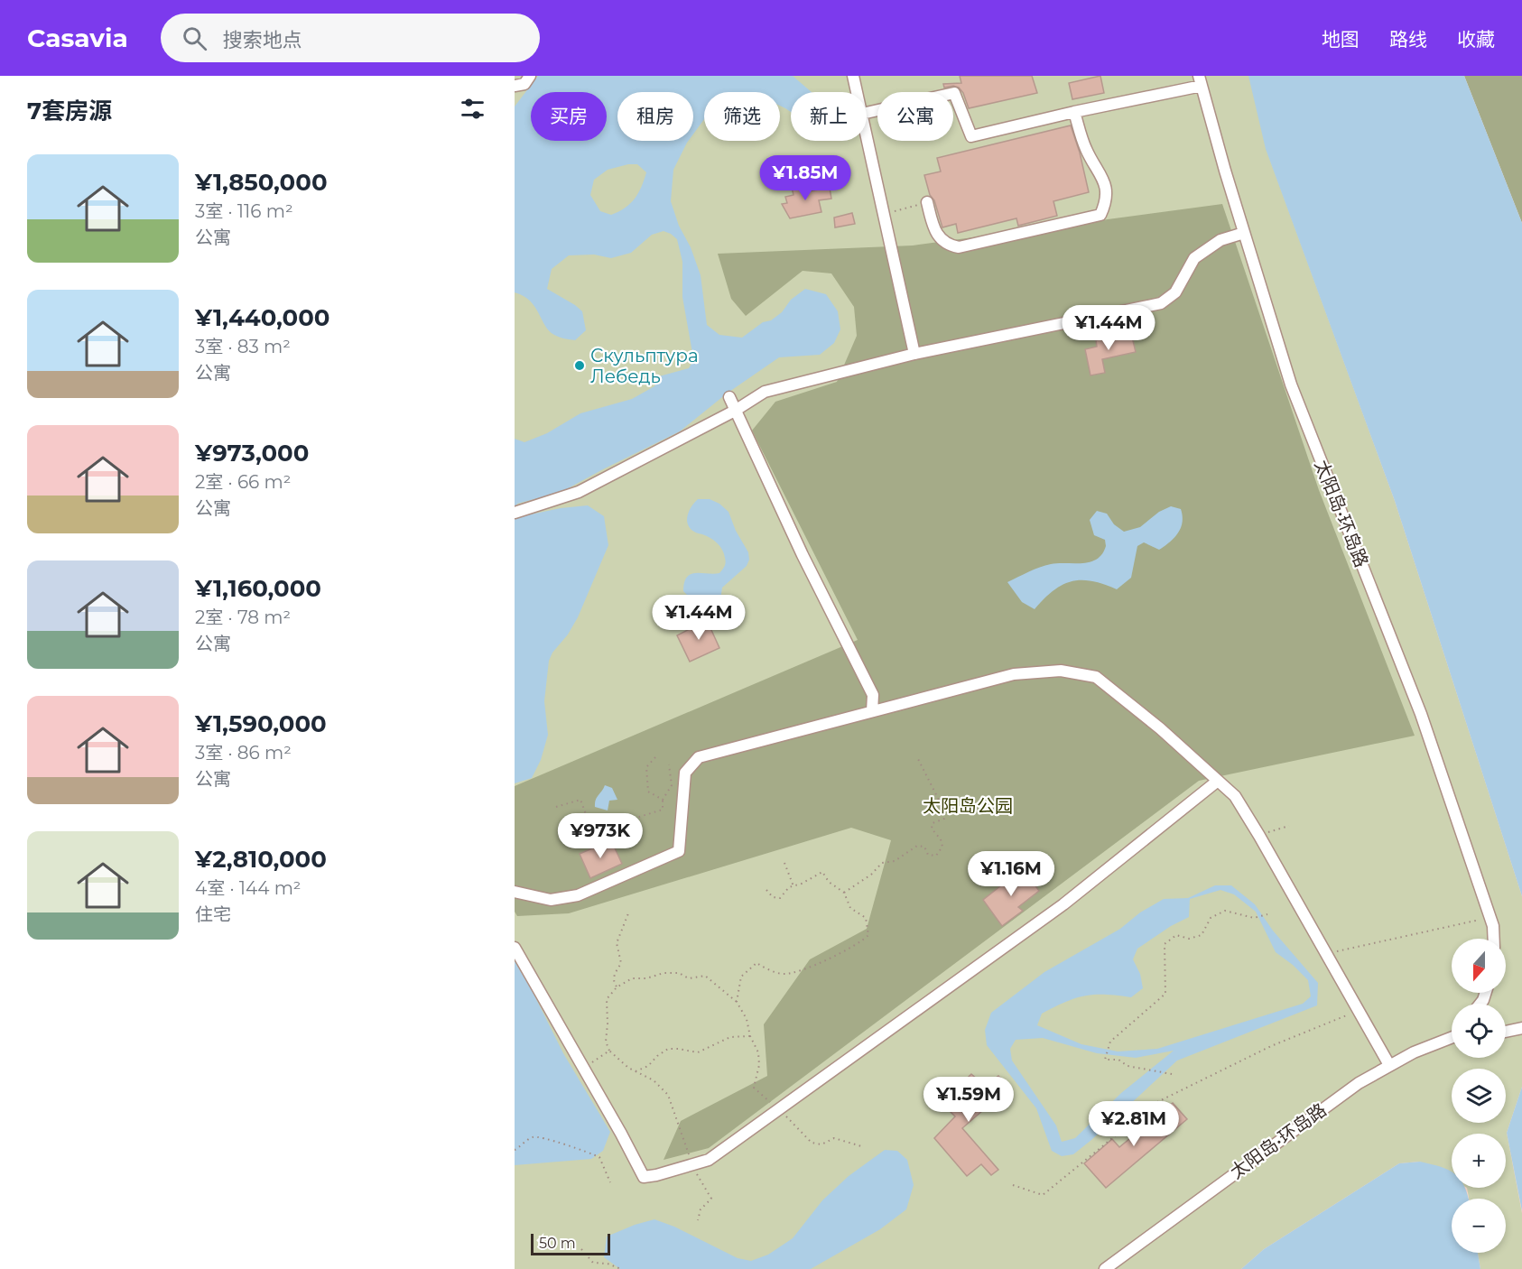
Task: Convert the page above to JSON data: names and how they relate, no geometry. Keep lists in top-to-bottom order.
{
  "streets": {
    "street": ["太阳岛•环岛路"]
  },
  "parks": ["太阳岛公园"],
  "places": ["Скульптура Лебедь"],
  "scale_bar": "50 m",
  "north": "bottom",
  "page": {
    "header": "Casavia",
    "search": "搜索地点",
    "nav": ["地图", "路线", "收藏"],
    "heading": "7套房源",
    "chip": [
      "买房",
      "租房",
      "筛选",
      "新上",
      "公寓"
    ],
    "list": [
      {
        "name": "¥1,850,000",
        "note": "3室 · 116 m² · 公寓"
      },
      {
        "name": "¥1,440,000",
        "note": "3室 · 83 m² · 公寓"
      },
      {
        "name": "¥973,000",
        "note": "2室 · 66 m² · 公寓"
      },
      {
        "name": "¥1,160,000",
        "note": "2室 · 78 m² · 公寓"
      },
      {
        "name": "¥1,590,000",
        "note": "3室 · 86 m² · 公寓"
      },
      {
        "name": "¥2,810,000",
        "note": "4室 · 144 m² · 住宅"
      }
    ],
    "price": [
      "¥1.85M",
      "¥1.44M",
      "¥1.44M",
      "¥973K",
      "¥1.16M",
      "¥1.59M",
      "¥2.81M"
    ],
    "map_buttons": ["+", "−"],
    "scale": "50 m"
  }
}
